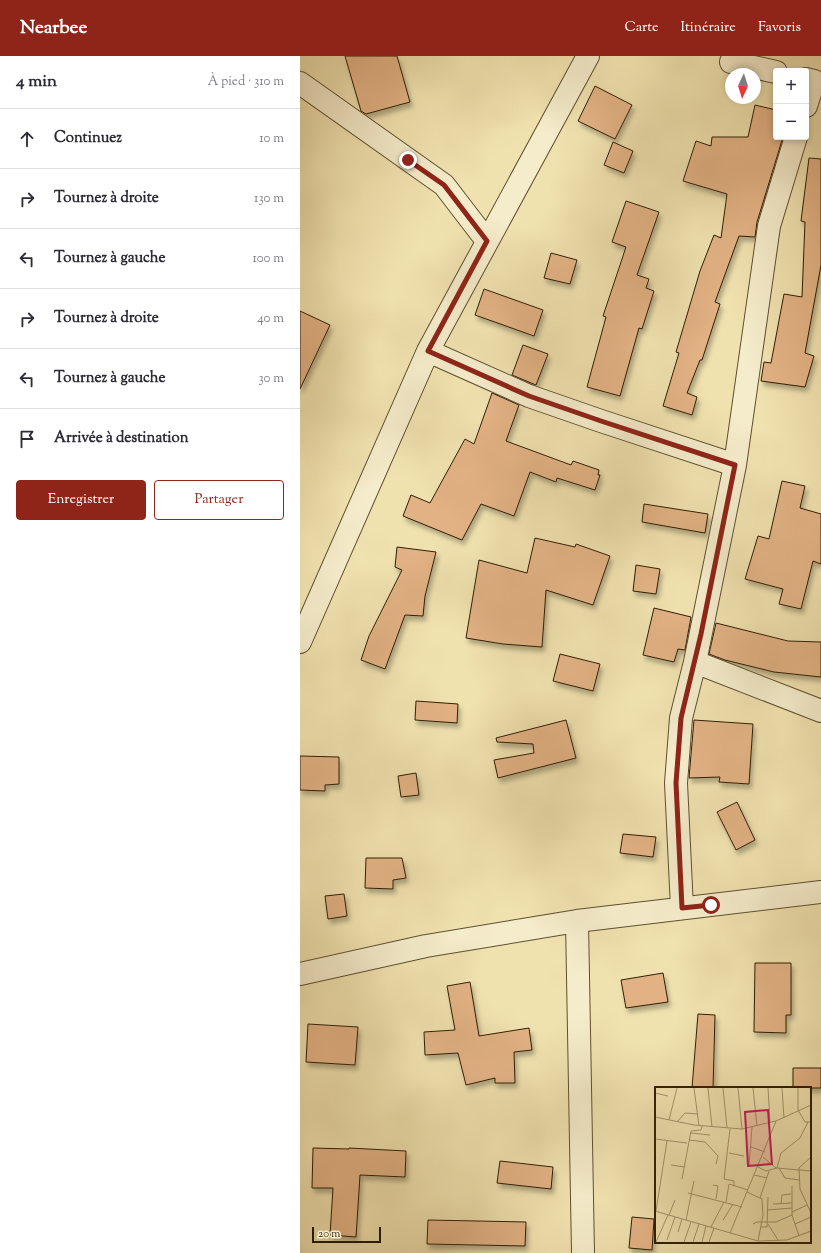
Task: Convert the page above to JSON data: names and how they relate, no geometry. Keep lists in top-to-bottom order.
{
  "scale_bar": "20 m",
  "north": "bottom",
  "page": {
    "header": "Nearbee",
    "nav": ["Carte", "Itinéraire", "Favoris"],
    "heading": ["4 min", "À pied · 310 m"],
    "map_buttons": ["+", "−"],
    "list": [
      ["Continuez", "10 m"],
      ["Tournez à droite", "130 m"],
      ["Tournez à gauche", "100 m"],
      ["Tournez à droite", "40 m"],
      ["Tournez à gauche", "30 m"],
      "Arrivée à destination"
    ],
    "buttons": ["Enregistrer", "Partager"],
    "scale": "20 m"
  }
}
